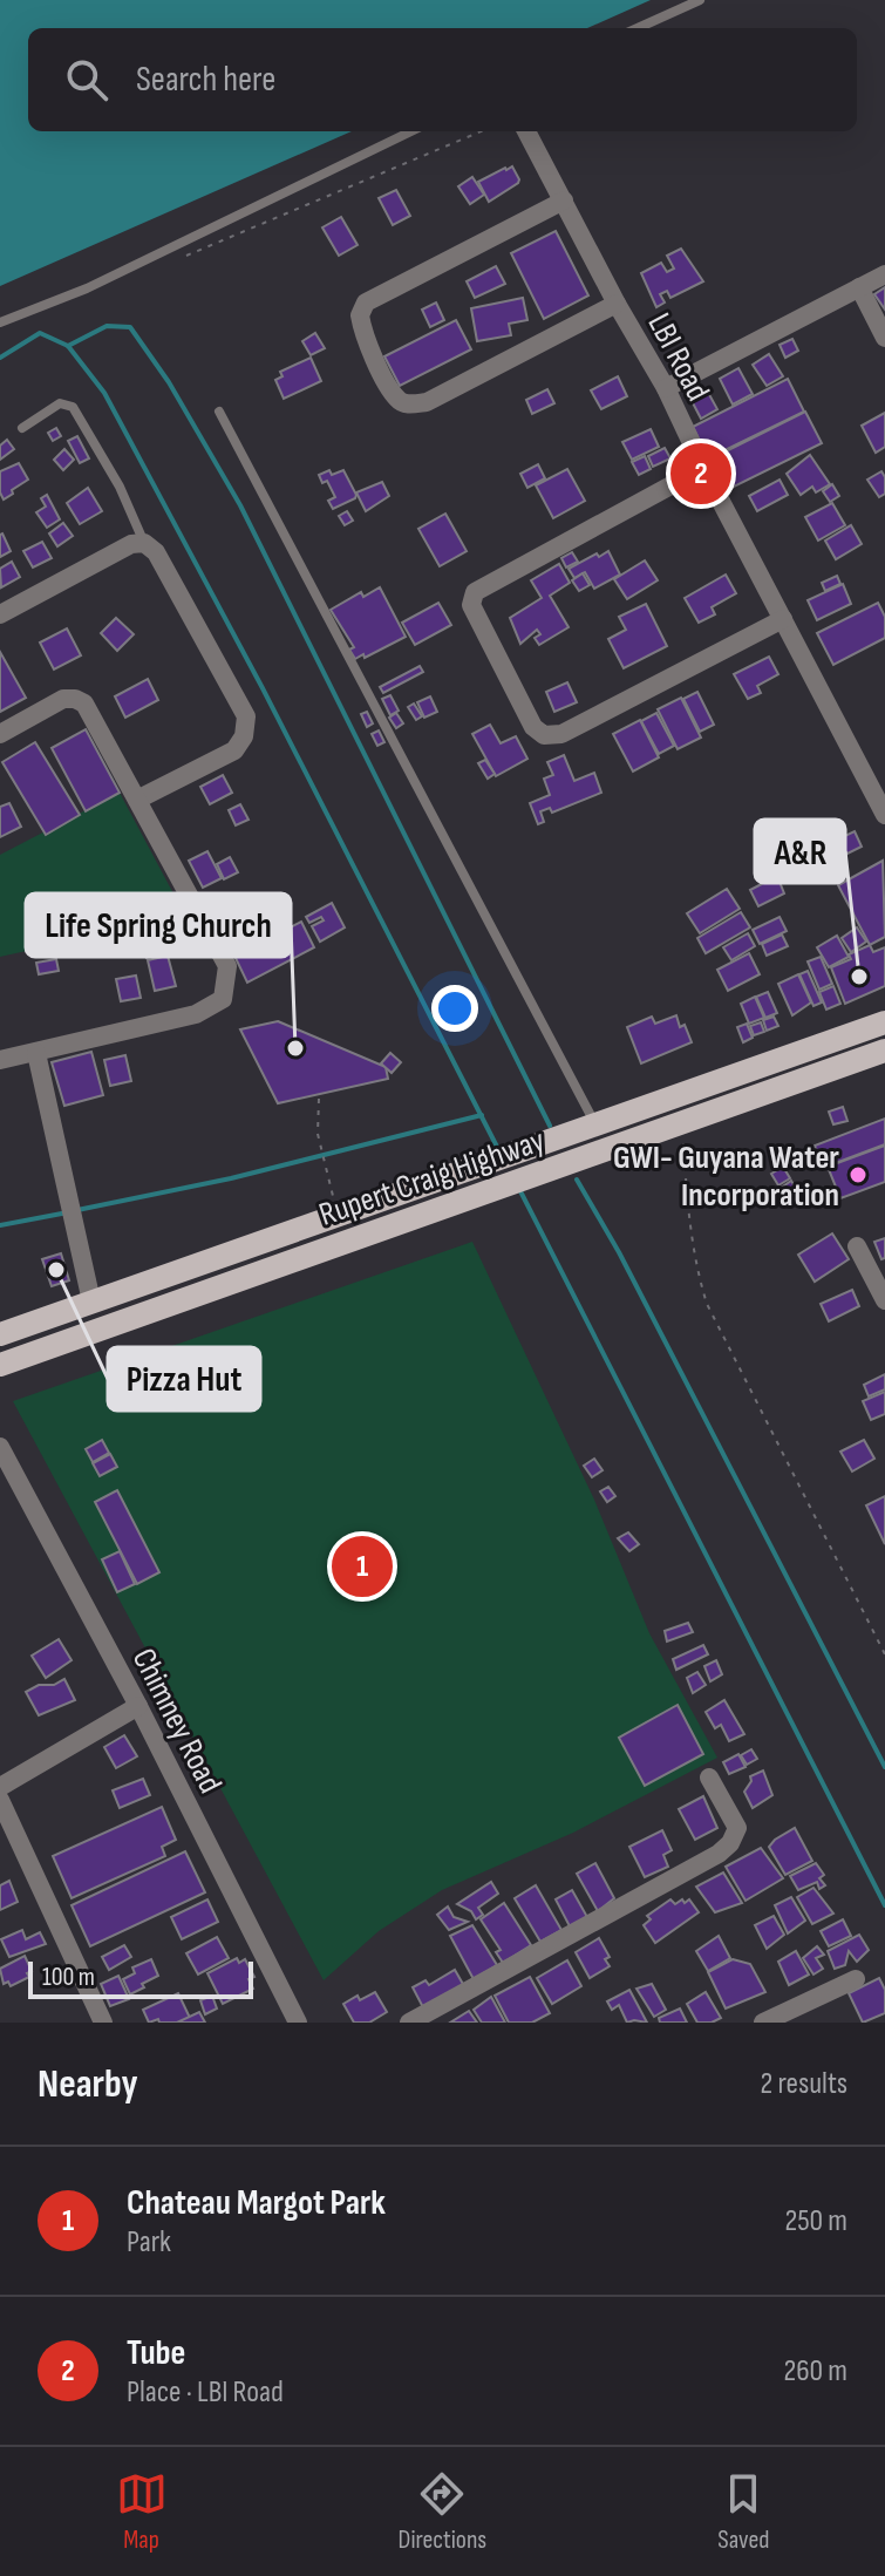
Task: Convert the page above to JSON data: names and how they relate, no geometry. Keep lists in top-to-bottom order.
{
  "streets": {
    "main road": ["Rupert Craig Highway"],
    "street": ["LBI Road", "Chimney Road"]
  },
  "places": [
    "A&R",
    "Life Spring Church",
    "GWI- Guyana Water Incorporation",
    "Pizza Hut"
  ],
  "scale_bar": "100 m",
  "page": {
    "search": "Search here",
    "pins": ["2", "1"],
    "scale": "100 m",
    "heading": ["Nearby", "2 results"],
    "list": [
      {
        "mark": "1",
        "name": "Chateau Margot Park",
        "note": "Park",
        "value": "250 m"
      },
      {
        "mark": "2",
        "name": "Tube",
        "note": "Place · LBI Road",
        "value": "260 m"
      }
    ],
    "nav": ["Map", "Directions", "Saved"]
  }
}
